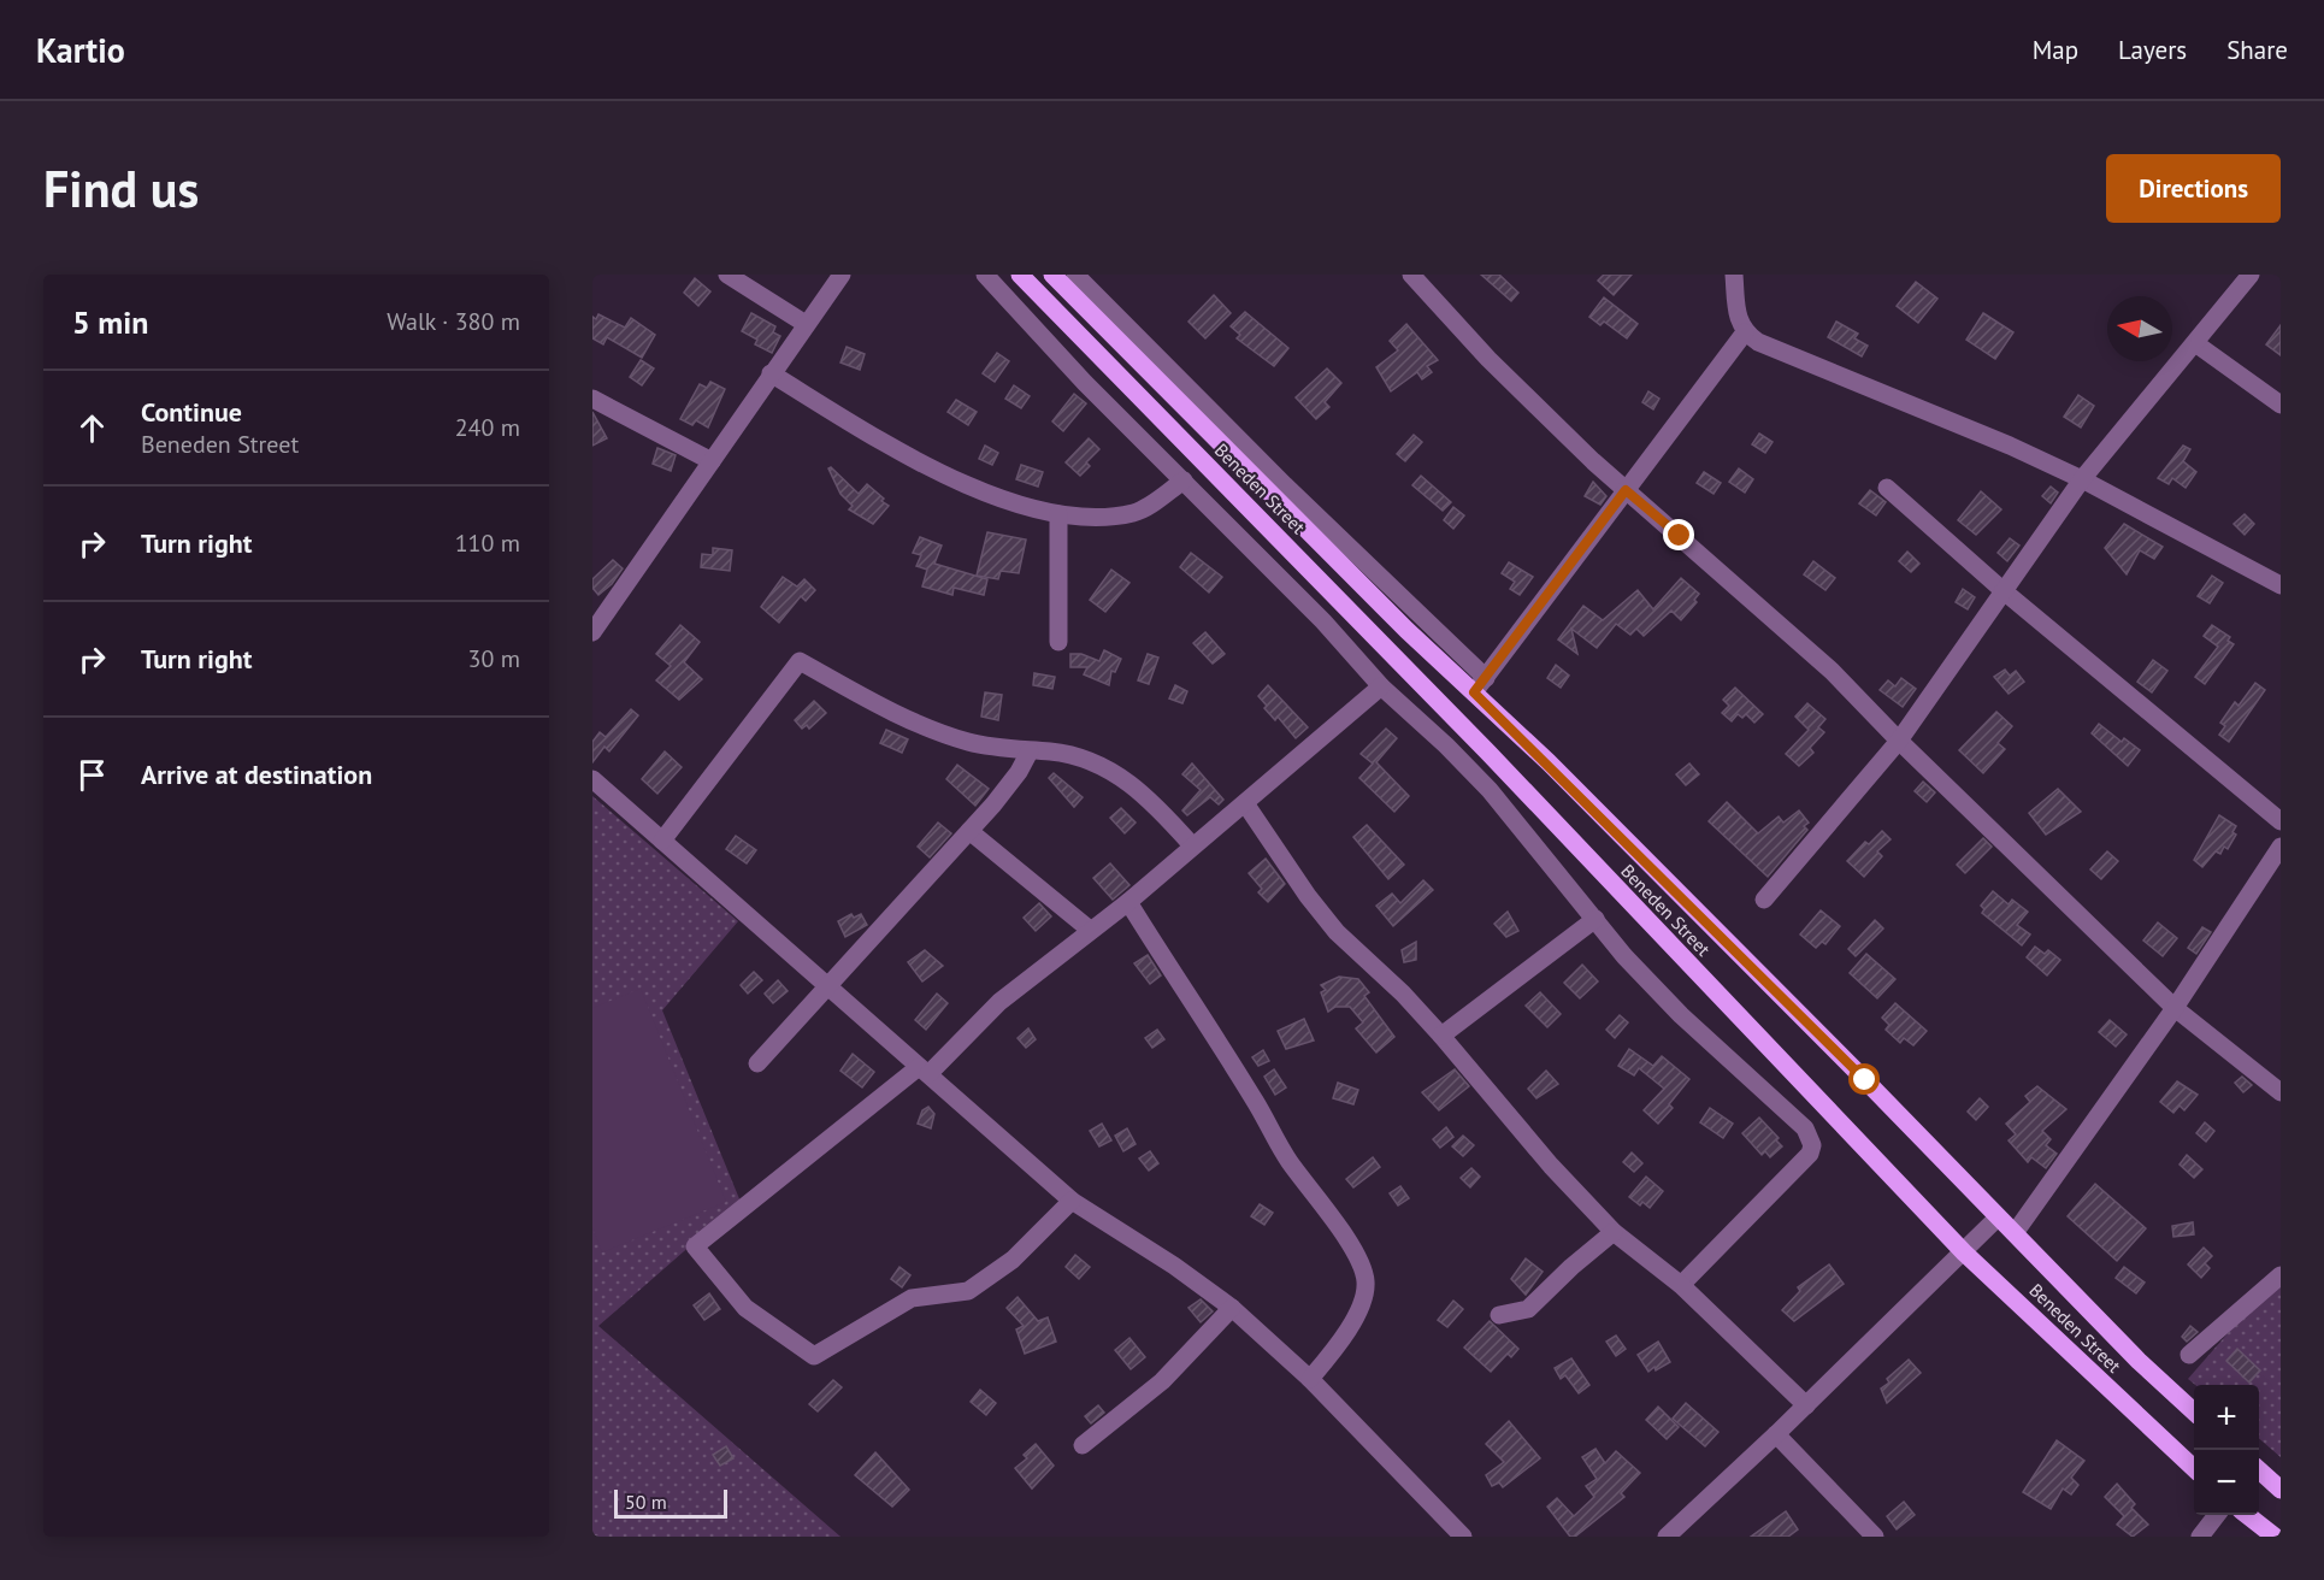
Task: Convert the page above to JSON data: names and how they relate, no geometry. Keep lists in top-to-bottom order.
{
  "streets": {
    "main road": ["Beneden Street"]
  },
  "scale_bar": "50 m",
  "north": "left",
  "page": {
    "header": "Kartio",
    "nav": ["Map", "Layers", "Share"],
    "buttons": "Directions",
    "title": "Find us",
    "heading": ["5 min", "Walk · 380 m"],
    "list": [
      ["Continue", "Beneden Street", "240 m"],
      ["Turn right", "110 m"],
      ["Turn right", "30 m"],
      "Arrive at destination"
    ],
    "map_buttons": ["+", "−"],
    "scale": "50 m"
  }
}
